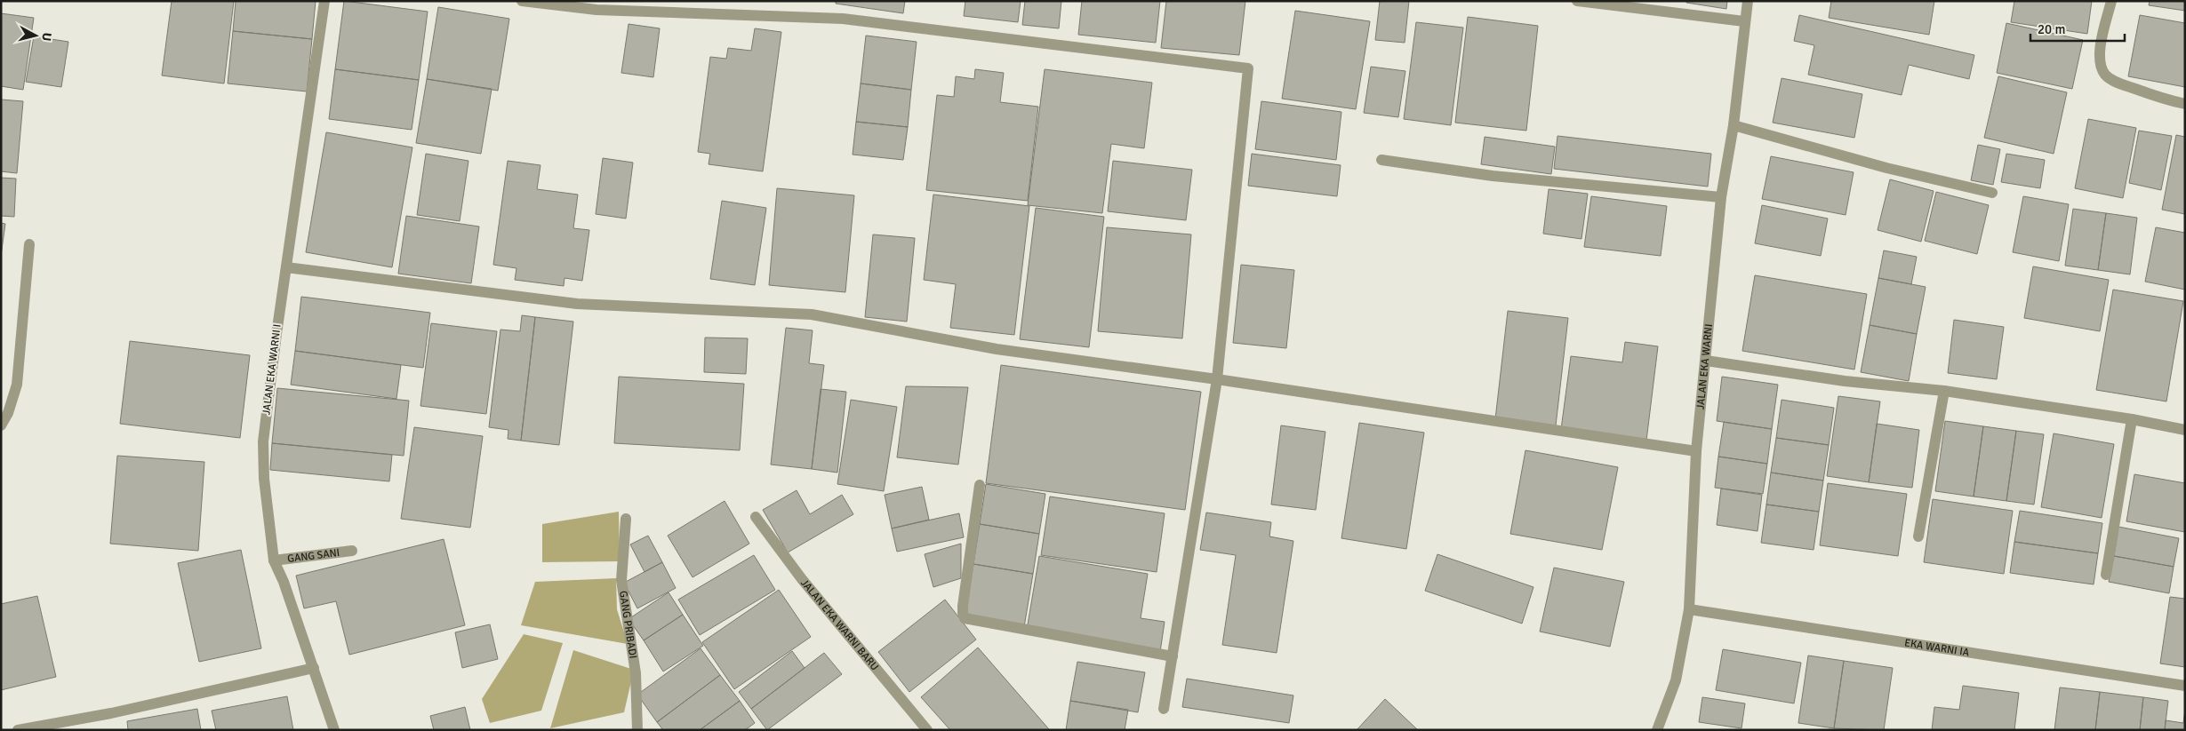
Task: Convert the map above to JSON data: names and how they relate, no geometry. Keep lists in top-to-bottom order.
{
  "streets": {
    "street": [
      "JALAN EKA WARNI",
      "JALAN EKA WARNI I",
      "GANG SANI",
      "GANG PRIBADI",
      "JALAN EKA WARNI BARU",
      "EKA WARNI IA"
    ]
  },
  "crossings": [
    ["JALAN EKA WARNI", "EKA WARNI IA"],
    ["JALAN EKA WARNI I", "GANG SANI"]
  ],
  "scale_bar": "20 m",
  "north": "right"
}
